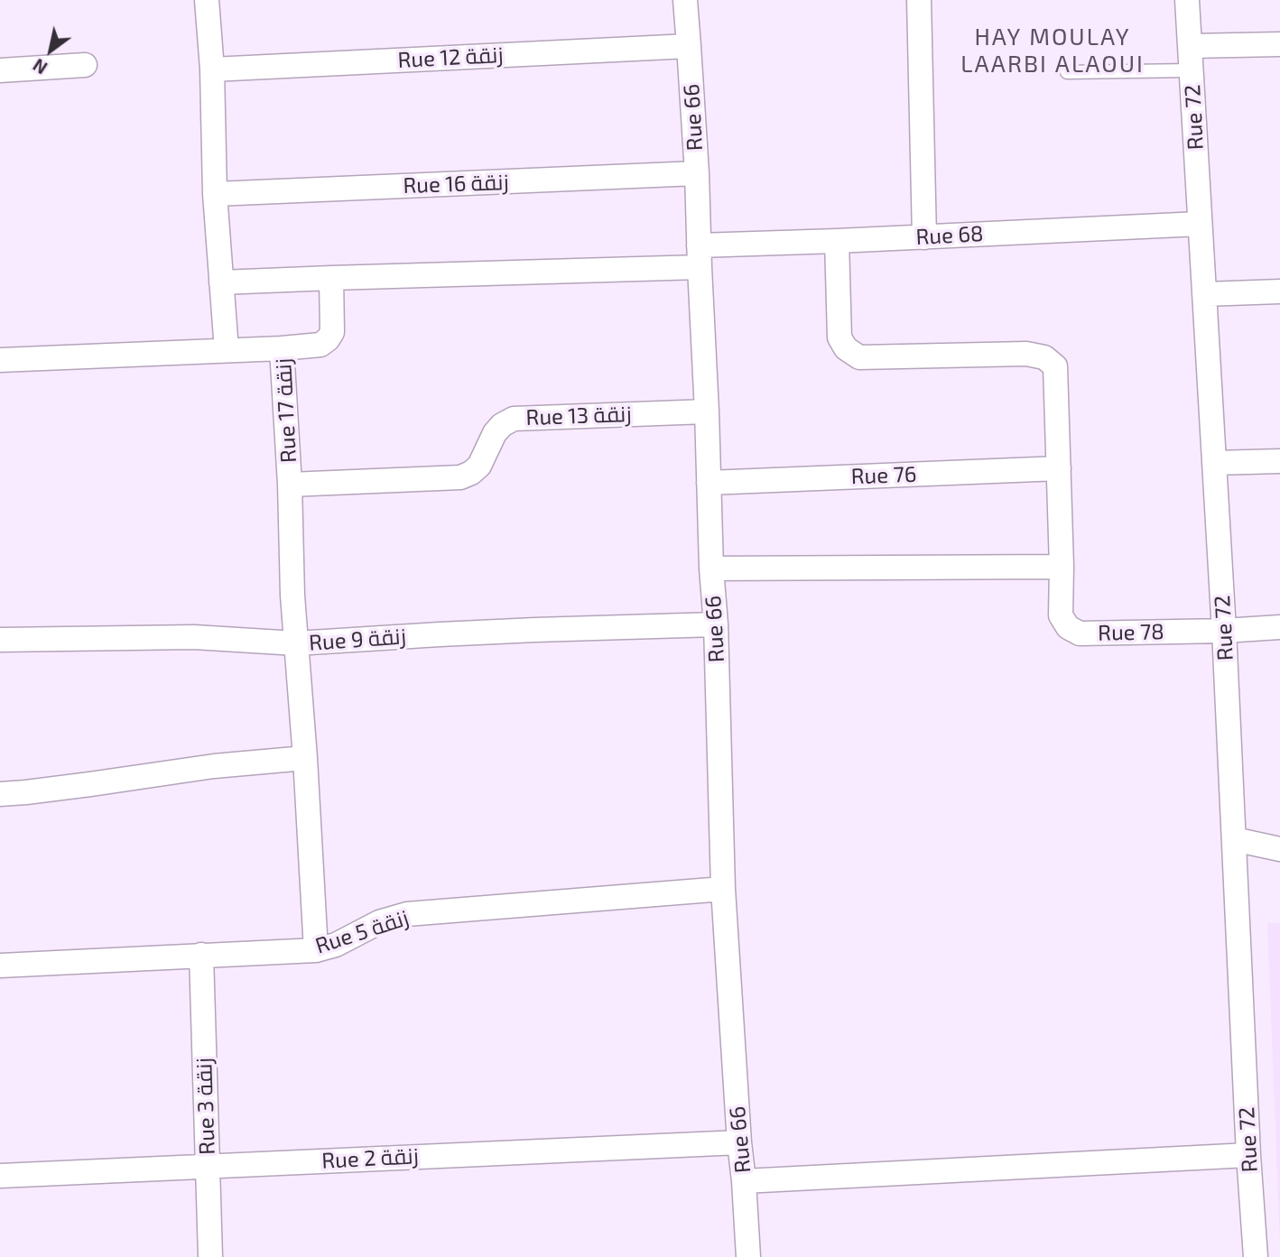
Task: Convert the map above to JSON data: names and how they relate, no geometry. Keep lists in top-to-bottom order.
{
  "streets": {
    "street": [
      "Rue 12 زنقة",
      "Rue 66",
      "Rue 72",
      "Rue 16 زنقة",
      "Rue 68",
      "Rue 17 زنقة",
      "Rue 13 زنقة",
      "Rue 76",
      "Rue 78",
      "Rue 9 زنقة",
      "Rue 5 زنقة",
      "Rue 3 زنقة",
      "Rue 2 زنقة"
    ]
  },
  "crossings": [
    ["Rue 12 زنقة", "Rue 66"],
    ["Rue 66", "Rue 16 زنقة"],
    ["Rue 66", "Rue 68"],
    ["Rue 66", "Rue 13 زنقة"],
    ["Rue 66", "Rue 76"],
    ["Rue 66", "Rue 9 زنقة"],
    ["Rue 66", "Rue 5 زنقة"],
    ["Rue 66", "Rue 2 زنقة"],
    ["Rue 72", "Rue 68"],
    ["Rue 72", "Rue 78"],
    ["Rue 68", "Rue 78"],
    ["Rue 17 زنقة", "Rue 13 زنقة"],
    ["Rue 17 زنقة", "Rue 9 زنقة"],
    ["Rue 17 زنقة", "Rue 5 زنقة"],
    ["Rue 76", "Rue 78"],
    ["Rue 5 زنقة", "Rue 3 زنقة"],
    ["Rue 3 زنقة", "Rue 2 زنقة"]
  ],
  "districts": ["HAY MOULAY LAARBI ALAOUI"],
  "north": "bottom left"
}
